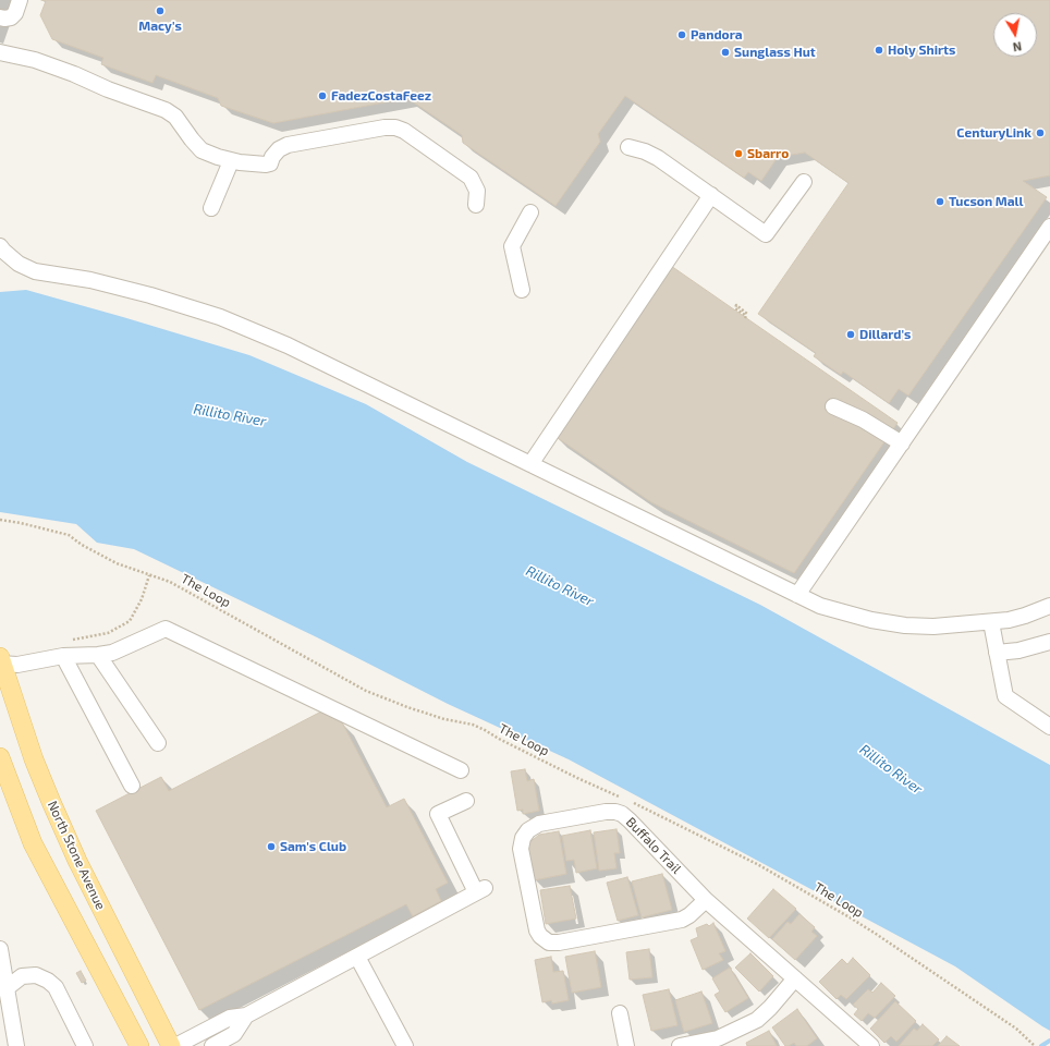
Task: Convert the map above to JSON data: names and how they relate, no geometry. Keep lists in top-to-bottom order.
{
  "streets": {
    "main road": ["North Stone Avenue"],
    "street": ["Buffalo Trail"],
    "path": ["The Loop"]
  },
  "water": ["Rillito River"],
  "places": [
    "Macy's",
    "Pandora",
    "Holy Shirts",
    "Sunglass Hut",
    "FadezCostaFeez",
    "CenturyLink",
    "Sbarro",
    "Tucson Mall",
    "Dillard's",
    "Sam's Club"
  ],
  "north": "bottom"
}
